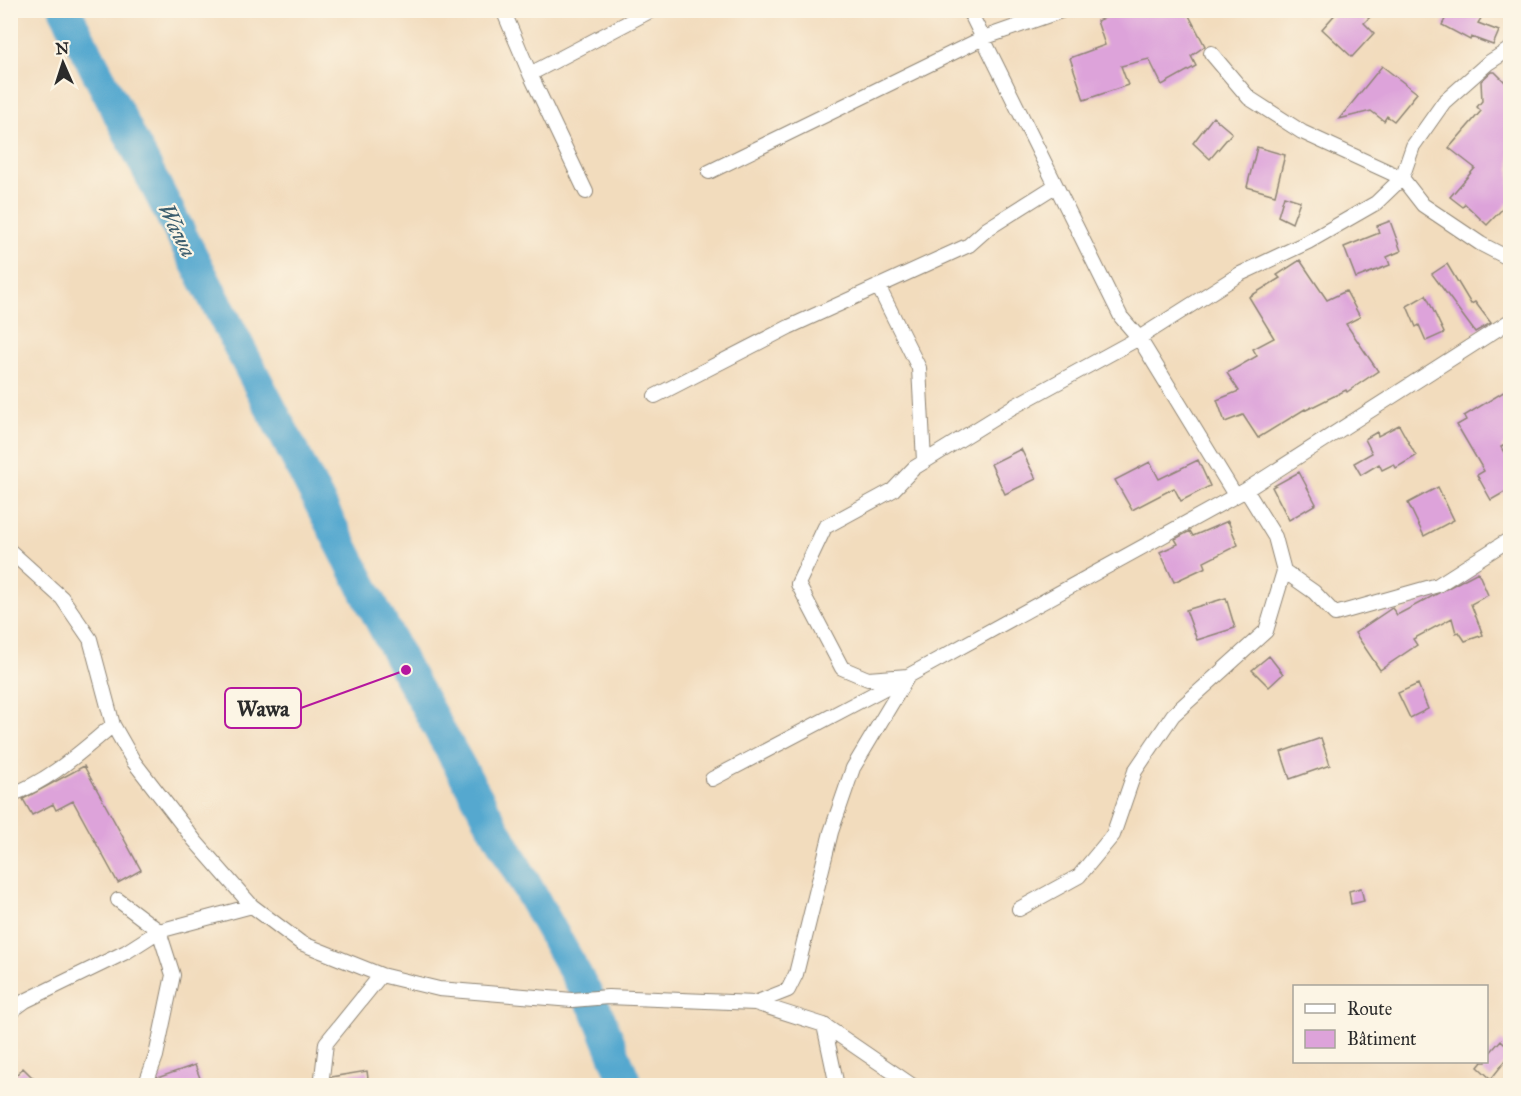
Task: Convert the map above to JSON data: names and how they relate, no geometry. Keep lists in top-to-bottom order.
{
  "water": ["Wawa"],
  "places": ["Wawa"],
  "legend": ["Route", "Bâtiment"],
  "north": "top"
}
